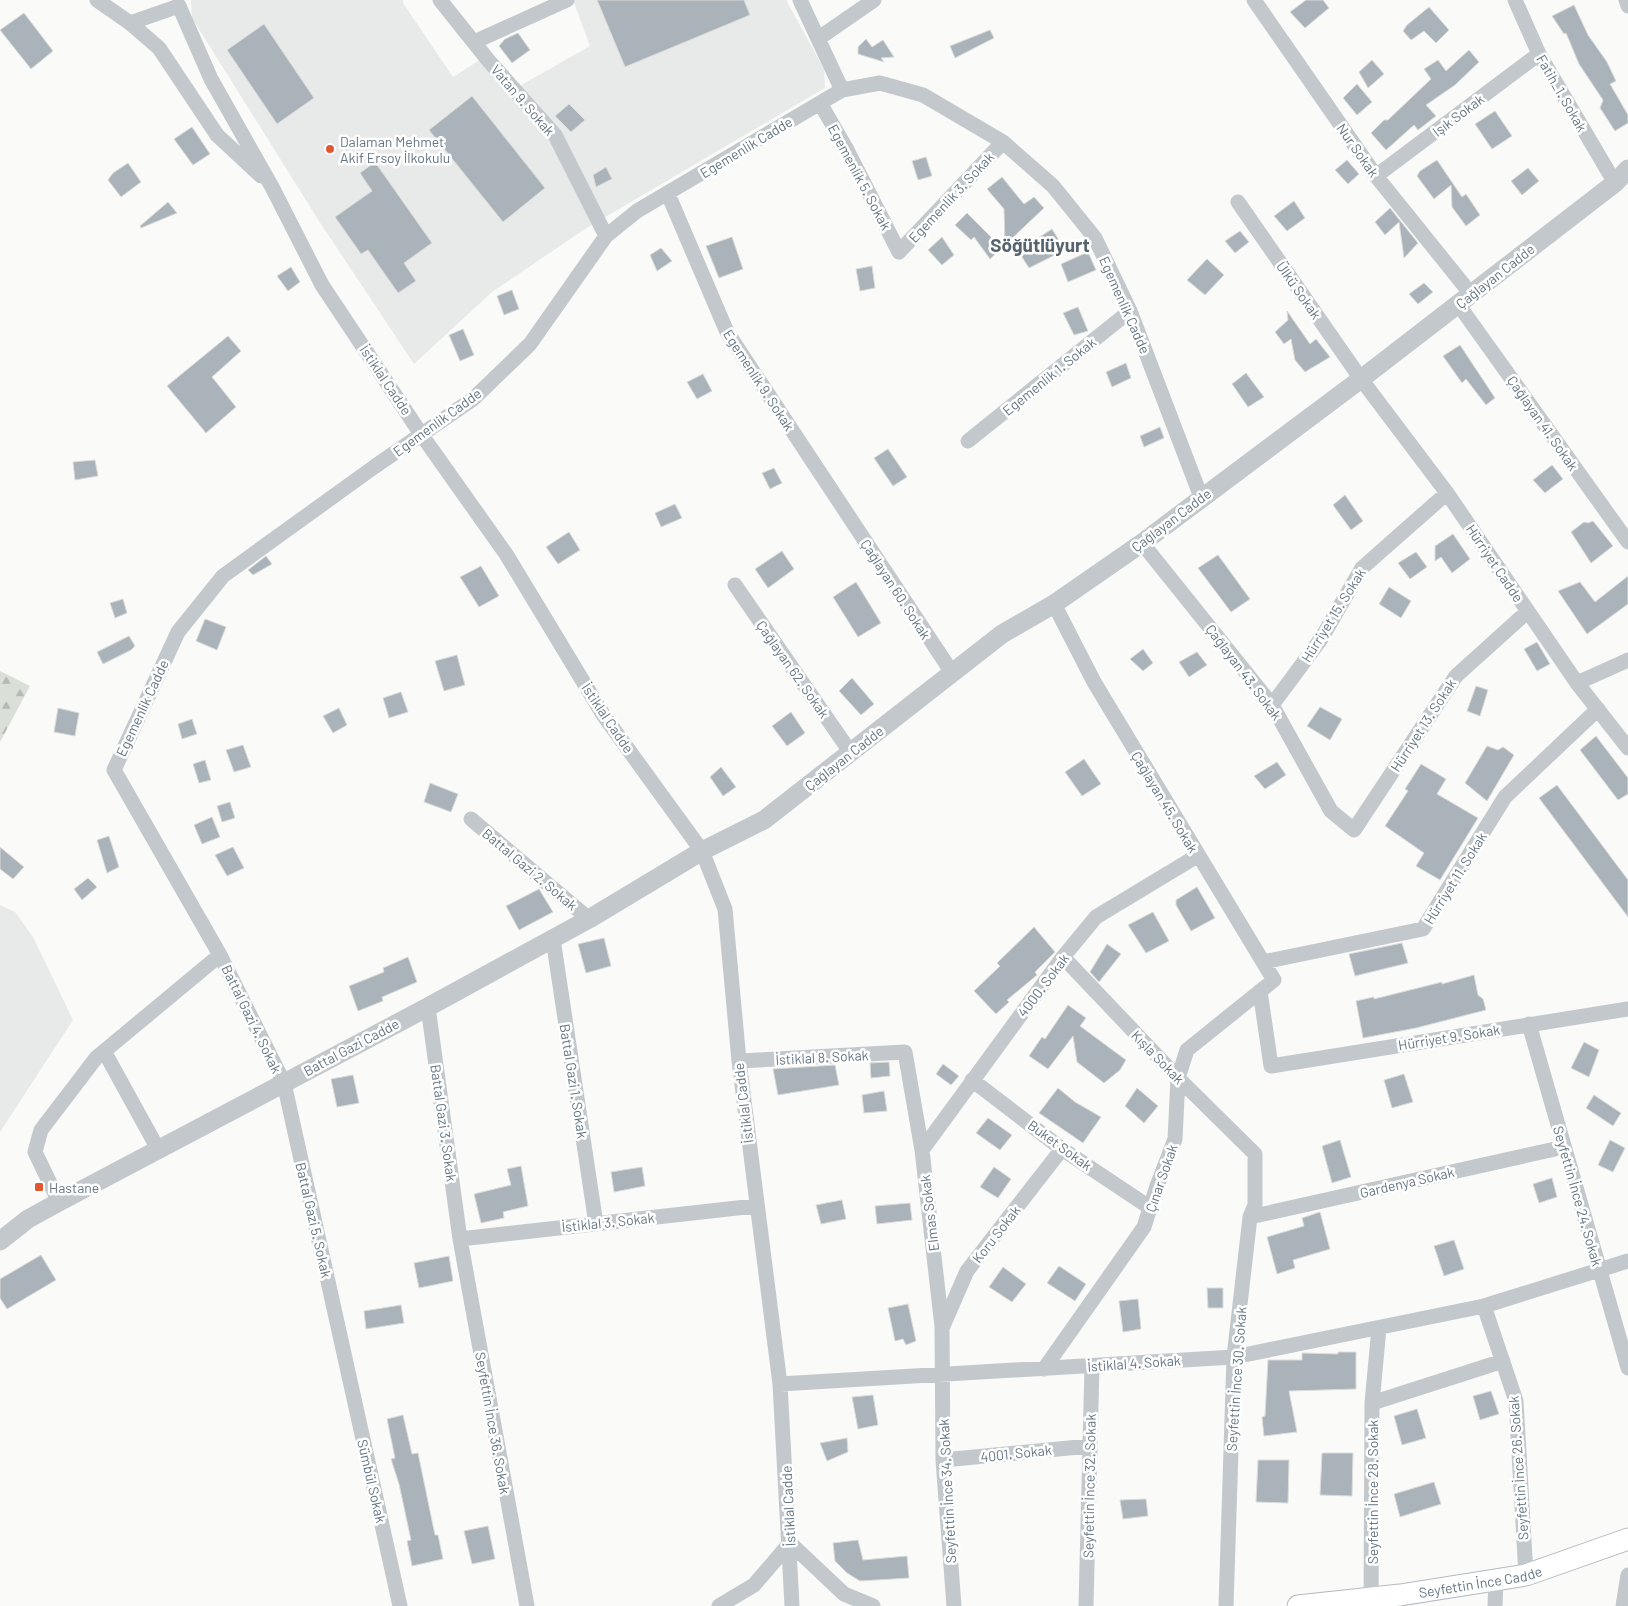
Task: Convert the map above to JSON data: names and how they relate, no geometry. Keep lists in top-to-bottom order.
{
  "streets": {
    "main road": ["Seyfettin İnce Cadde"],
    "street": [
      "Fatih_1. Sokak",
      "Vatan 9. Sokak",
      "Işık Sokak",
      "Egemenlik Cadde",
      "Nur Sokak",
      "Egemenlik 5. Sokak",
      "Egemenlik 3. Sokak",
      "Çağlayan Cadde",
      "Ülkü Sokak",
      "Egemenlik 1. Sokak",
      "İstiklal Cadde",
      "Egemenlik 9. Sokak",
      "Çağlayan 41. Sokak",
      "Hürriyet Cadde",
      "Çağlayan 60. Sokak",
      "Hürriyet 15. Sokak",
      "Çağlayan 62. Sokak",
      "Çağlayan 43. Sokak",
      "Hürriyet 13. Sokak",
      "Çağlayan 45. Sokak",
      "Battal Gazi 2. Sokak",
      "Hürriyet 11. Sokak",
      "4000. Sokak",
      "Battal Gazi 4. Sokak",
      "Hürriyet 9. Sokak",
      "Battal Gazi Cadde",
      "İstiklal 8. Sokak",
      "Kışla Sokak",
      "Battal Gazi 1. Sokak",
      "Battal Gazi 3. Sokak",
      "Buket Sokak",
      "Çınar Sokak",
      "Gardenya Sokak",
      "Seyfettin İnce 24. Sokak",
      "Elmas Sokak",
      "Battal Gazi 5. Sokak",
      "İstiklal 3. Sokak",
      "Koru Sokak",
      "İstiklal 4. Sokak",
      "Seyfettin İnce 30. Sokak",
      "Seyfettin İnce 36. Sokak",
      "4001. Sokak",
      "Seyfettin İnce 26. Sokak",
      "Sümbül Sokak",
      "Seyfettin İnce 32. Sokak",
      "Seyfettin İnce 34. Sokak",
      "Seyfettin İnce 28. Sokak"
    ]
  },
  "crossings": [
    ["Fatih_1. Sokak", "Işık Sokak"],
    ["Fatih_1. Sokak", "Çağlayan Cadde"],
    ["Vatan 9. Sokak", "Egemenlik Cadde"],
    ["Işık Sokak", "Nur Sokak"],
    ["Egemenlik Cadde", "Egemenlik 5. Sokak"],
    ["Egemenlik Cadde", "Egemenlik 3. Sokak"],
    ["Egemenlik Cadde", "Çağlayan Cadde"],
    ["Egemenlik Cadde", "Egemenlik 1. Sokak"],
    ["Egemenlik Cadde", "İstiklal Cadde"],
    ["Egemenlik Cadde", "Egemenlik 9. Sokak"],
    ["Egemenlik Cadde", "Battal Gazi 4. Sokak"],
    ["Nur Sokak", "Çağlayan Cadde"],
    ["Nur Sokak", "Çağlayan 41. Sokak"],
    ["Egemenlik 5. Sokak", "Egemenlik 3. Sokak"],
    ["Çağlayan Cadde", "Ülkü Sokak"],
    ["Çağlayan Cadde", "İstiklal Cadde"],
    ["Çağlayan Cadde", "Çağlayan 41. Sokak"],
    ["Çağlayan Cadde", "Hürriyet Cadde"],
    ["Çağlayan Cadde", "Çağlayan 60. Sokak"],
    ["Çağlayan Cadde", "Çağlayan 62. Sokak"],
    ["Çağlayan Cadde", "Çağlayan 43. Sokak"],
    ["Çağlayan Cadde", "Çağlayan 45. Sokak"],
    ["Çağlayan Cadde", "Battal Gazi Cadde"],
    ["Ülkü Sokak", "Hürriyet Cadde"],
    ["İstiklal Cadde", "Battal Gazi Cadde"],
    ["İstiklal Cadde", "İstiklal 8. Sokak"],
    ["İstiklal Cadde", "İstiklal 3. Sokak"],
    ["İstiklal Cadde", "İstiklal 4. Sokak"],
    ["Egemenlik 9. Sokak", "Çağlayan 60. Sokak"],
    ["Hürriyet Cadde", "Hürriyet 15. Sokak"],
    ["Hürriyet Cadde", "Hürriyet 13. Sokak"],
    ["Hürriyet Cadde", "Hürriyet 11. Sokak"],
    ["Hürriyet 15. Sokak", "Çağlayan 43. Sokak"],
    ["Çağlayan 43. Sokak", "Hürriyet 13. Sokak"],
    ["Çağlayan 45. Sokak", "Hürriyet 11. Sokak"],
    ["Çağlayan 45. Sokak", "4000. Sokak"],
    ["Çağlayan 45. Sokak", "Hürriyet 9. Sokak"],
    ["Çağlayan 45. Sokak", "Çınar Sokak"],
    ["Battal Gazi 2. Sokak", "Battal Gazi Cadde"],
    ["4000. Sokak", "Kışla Sokak"],
    ["4000. Sokak", "Buket Sokak"],
    ["4000. Sokak", "Elmas Sokak"],
    ["Battal Gazi 4. Sokak", "Battal Gazi Cadde"],
    ["Battal Gazi 4. Sokak", "Battal Gazi 5. Sokak"],
    ["Hürriyet 9. Sokak", "Çınar Sokak"],
    ["Hürriyet 9. Sokak", "Seyfettin İnce 24. Sokak"],
    ["Battal Gazi Cadde", "Battal Gazi 1. Sokak"],
    ["Battal Gazi Cadde", "Battal Gazi 3. Sokak"],
    ["Battal Gazi Cadde", "Battal Gazi 5. Sokak"],
    ["İstiklal 8. Sokak", "Elmas Sokak"],
    ["Kışla Sokak", "Çınar Sokak"],
    ["Kışla Sokak", "Seyfettin İnce 30. Sokak"],
    ["Battal Gazi 1. Sokak", "İstiklal 3. Sokak"],
    ["Battal Gazi 3. Sokak", "İstiklal 3. Sokak"],
    ["Battal Gazi 3. Sokak", "Seyfettin İnce 36. Sokak"],
    ["Buket Sokak", "Çınar Sokak"],
    ["Buket Sokak", "Koru Sokak"],
    ["Çınar Sokak", "İstiklal 4. Sokak"],
    ["Gardenya Sokak", "Seyfettin İnce 24. Sokak"],
    ["Gardenya Sokak", "Seyfettin İnce 30. Sokak"],
    ["Seyfettin İnce 24. Sokak", "İstiklal 4. Sokak"],
    ["Elmas Sokak", "Koru Sokak"],
    ["Elmas Sokak", "İstiklal 4. Sokak"],
    ["Elmas Sokak", "Seyfettin İnce 34. Sokak"],
    ["Battal Gazi 5. Sokak", "Sümbül Sokak"],
    ["İstiklal 3. Sokak", "Seyfettin İnce 36. Sokak"],
    ["İstiklal 4. Sokak", "Seyfettin İnce 30. Sokak"],
    ["İstiklal 4. Sokak", "Seyfettin İnce 26. Sokak"],
    ["İstiklal 4. Sokak", "Seyfettin İnce 32. Sokak"],
    ["İstiklal 4. Sokak", "Seyfettin İnce 34. Sokak"],
    ["4001. Sokak", "Seyfettin İnce 32. Sokak"],
    ["4001. Sokak", "Seyfettin İnce 34. Sokak"],
    ["Seyfettin İnce 26. Sokak", "Seyfettin İnce 28. Sokak"],
    ["Seyfettin İnce 26. Sokak", "Seyfettin İnce Cadde"],
    ["Seyfettin İnce 28. Sokak", "Seyfettin İnce Cadde"]
  ],
  "districts": ["Söğütlüyurt"],
  "places": {
    "other": ["Dalaman Mehmet Akif Ersoy İlkokulu"],
    "transit": ["Hastane"]
  }
}
